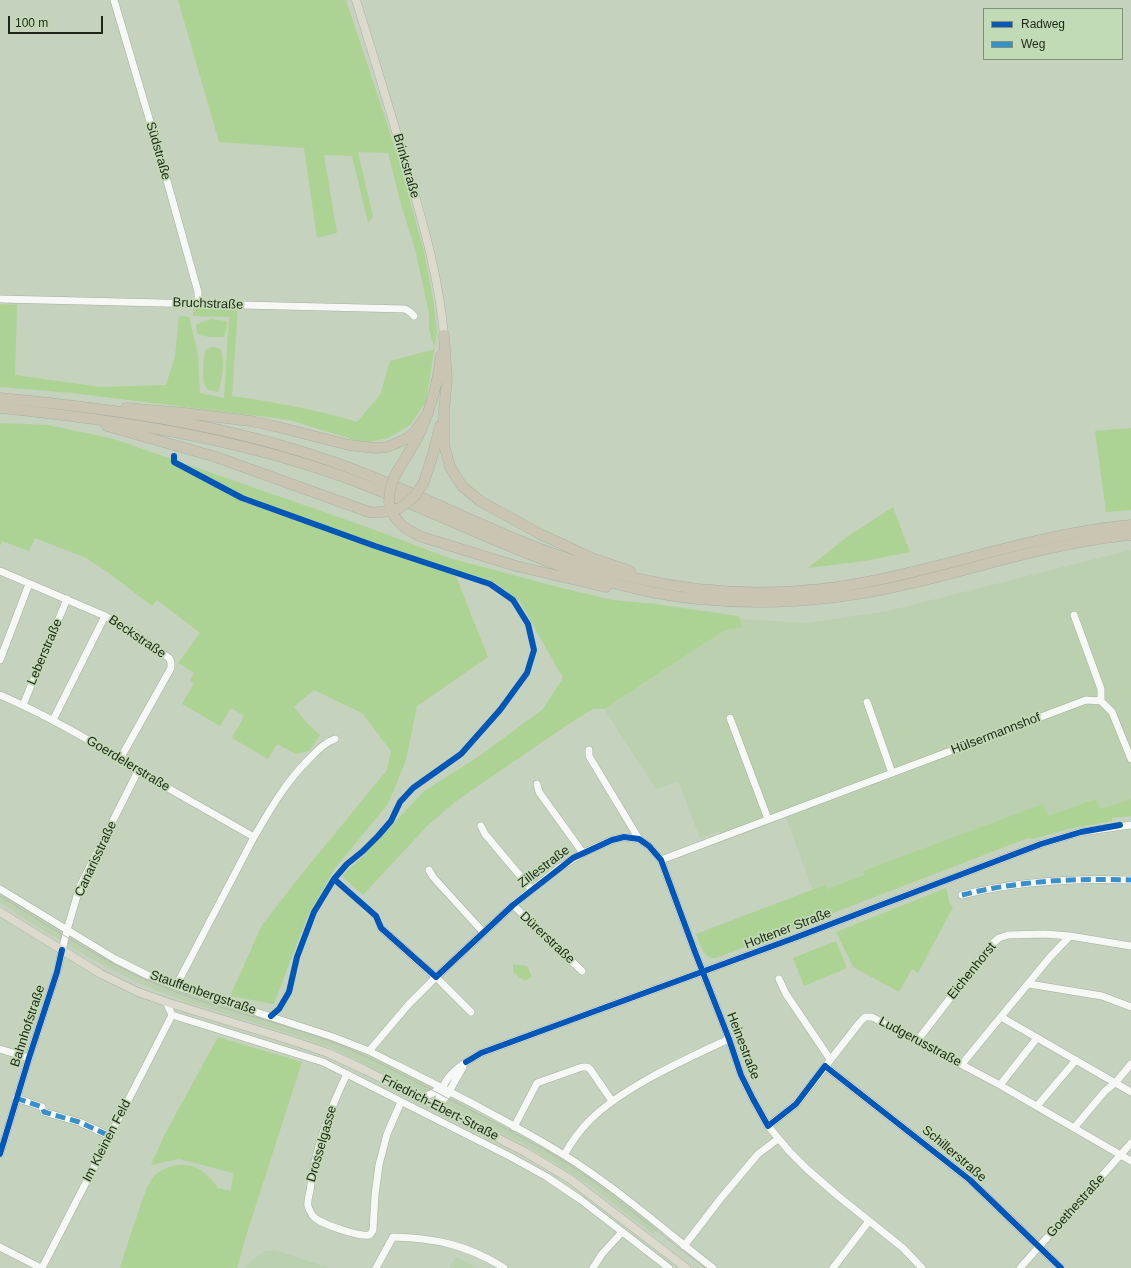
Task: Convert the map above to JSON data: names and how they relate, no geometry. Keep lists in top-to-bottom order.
{
  "streets": {
    "main road": ["Brinkstraße", "Friedrich-Ebert-Straße"],
    "street": [
      "Südstraße",
      "Bruchstraße",
      "Beckstraße",
      "Leberstraße",
      "Hülsermannshof",
      "Goerdelerstraße",
      "Canarisstraße",
      "Zillestraße",
      "Holtener Straße",
      "Dürerstraße",
      "Eichenhorst",
      "Stauffenbergstraße",
      "Bahnhofstraße",
      "Ludgerusstraße",
      "Heinestraße",
      "Im Kleinen Feld",
      "Drosselgasse",
      "Schillerstraße",
      "Goethestraße"
    ]
  },
  "crossings": [
    ["Südstraße", "Bruchstraße"],
    ["Beckstraße", "Leberstraße"],
    ["Beckstraße", "Goerdelerstraße"],
    ["Leberstraße", "Goerdelerstraße"],
    ["Goerdelerstraße", "Canarisstraße"],
    ["Canarisstraße", "Stauffenbergstraße"],
    ["Canarisstraße", "Bahnhofstraße"],
    ["Canarisstraße", "Friedrich-Ebert-Straße"],
    ["Zillestraße", "Dürerstraße"],
    ["Zillestraße", "Stauffenbergstraße"],
    ["Holtener Straße", "Stauffenbergstraße"],
    ["Holtener Straße", "Heinestraße"],
    ["Holtener Straße", "Friedrich-Ebert-Straße"],
    ["Eichenhorst", "Ludgerusstraße"],
    ["Bahnhofstraße", "Friedrich-Ebert-Straße"],
    ["Ludgerusstraße", "Heinestraße"],
    ["Ludgerusstraße", "Schillerstraße"],
    ["Ludgerusstraße", "Goethestraße"],
    ["Friedrich-Ebert-Straße", "Im Kleinen Feld"],
    ["Friedrich-Ebert-Straße", "Drosselgasse"],
    ["Schillerstraße", "Goethestraße"]
  ],
  "legend": ["Radweg", "Weg"],
  "scale_bar": "100 m"
}
